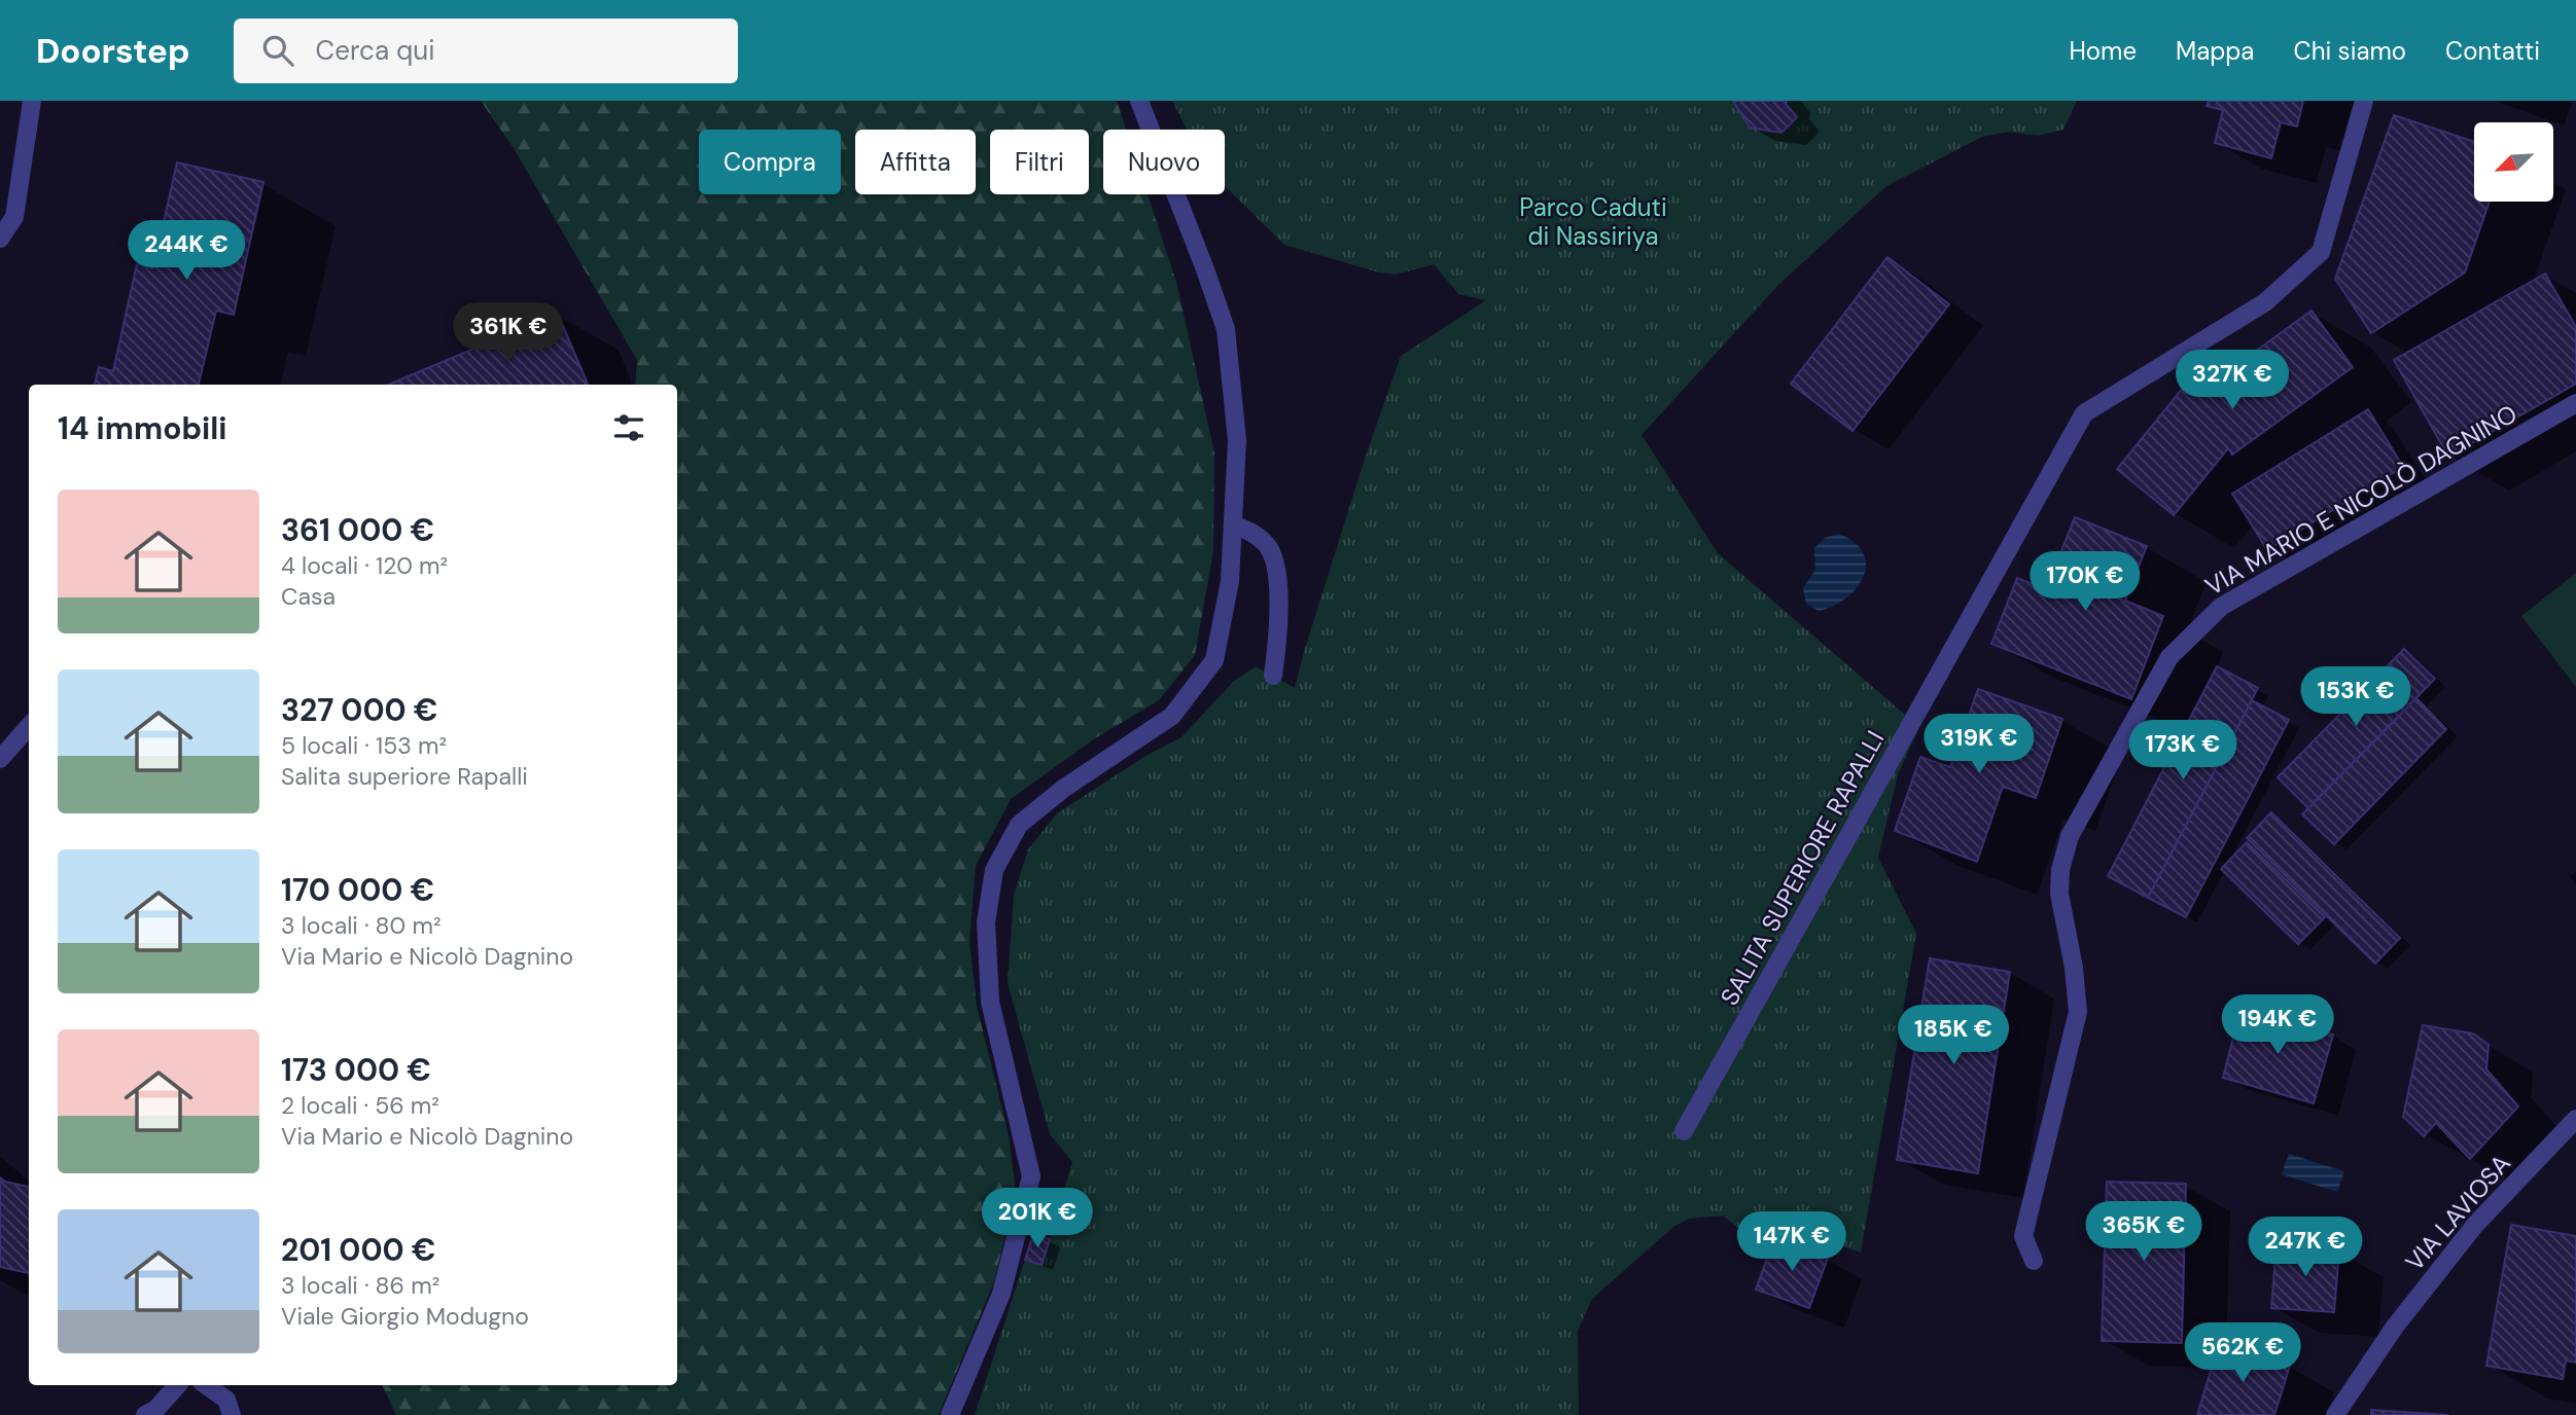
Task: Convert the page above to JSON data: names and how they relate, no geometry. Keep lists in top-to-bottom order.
{
  "streets": {
    "street": ["VIA MARIO E NICOLÒ DAGNINO", "SALITA SUPERIORE RAPALLI", "VIA LAVIOSA"]
  },
  "parks": ["Parco Caduti di Nassiriya"],
  "north": "bottom left",
  "page": {
    "header": "Doorstep",
    "search": "Cerca qui",
    "nav": [
      "Home",
      "Mappa",
      "Chi siamo",
      "Contatti"
    ],
    "chip": [
      "Compra",
      "Affitta",
      "Filtri",
      "Nuovo"
    ],
    "price": [
      "244K €",
      "361K €",
      "327K €",
      "170K €",
      "153K €",
      "319K €",
      "173K €",
      "194K €",
      "185K €",
      "201K €",
      "365K €",
      "147K €",
      "247K €",
      "562K €"
    ],
    "heading": "14 immobili",
    "list": [
      {
        "name": "361 000 €",
        "note": "4 locali · 120 m² · Casa"
      },
      {
        "name": "327 000 €",
        "note": "5 locali · 153 m² · Salita superiore Rapalli"
      },
      {
        "name": "170 000 €",
        "note": "3 locali · 80 m² · Via Mario e Nicolò Dagnino"
      },
      {
        "name": "173 000 €",
        "note": "2 locali · 56 m² · Via Mario e Nicolò Dagnino"
      },
      {
        "name": "201 000 €",
        "note": "3 locali · 86 m² · Viale Giorgio Modugno"
      }
    ]
  }
}
